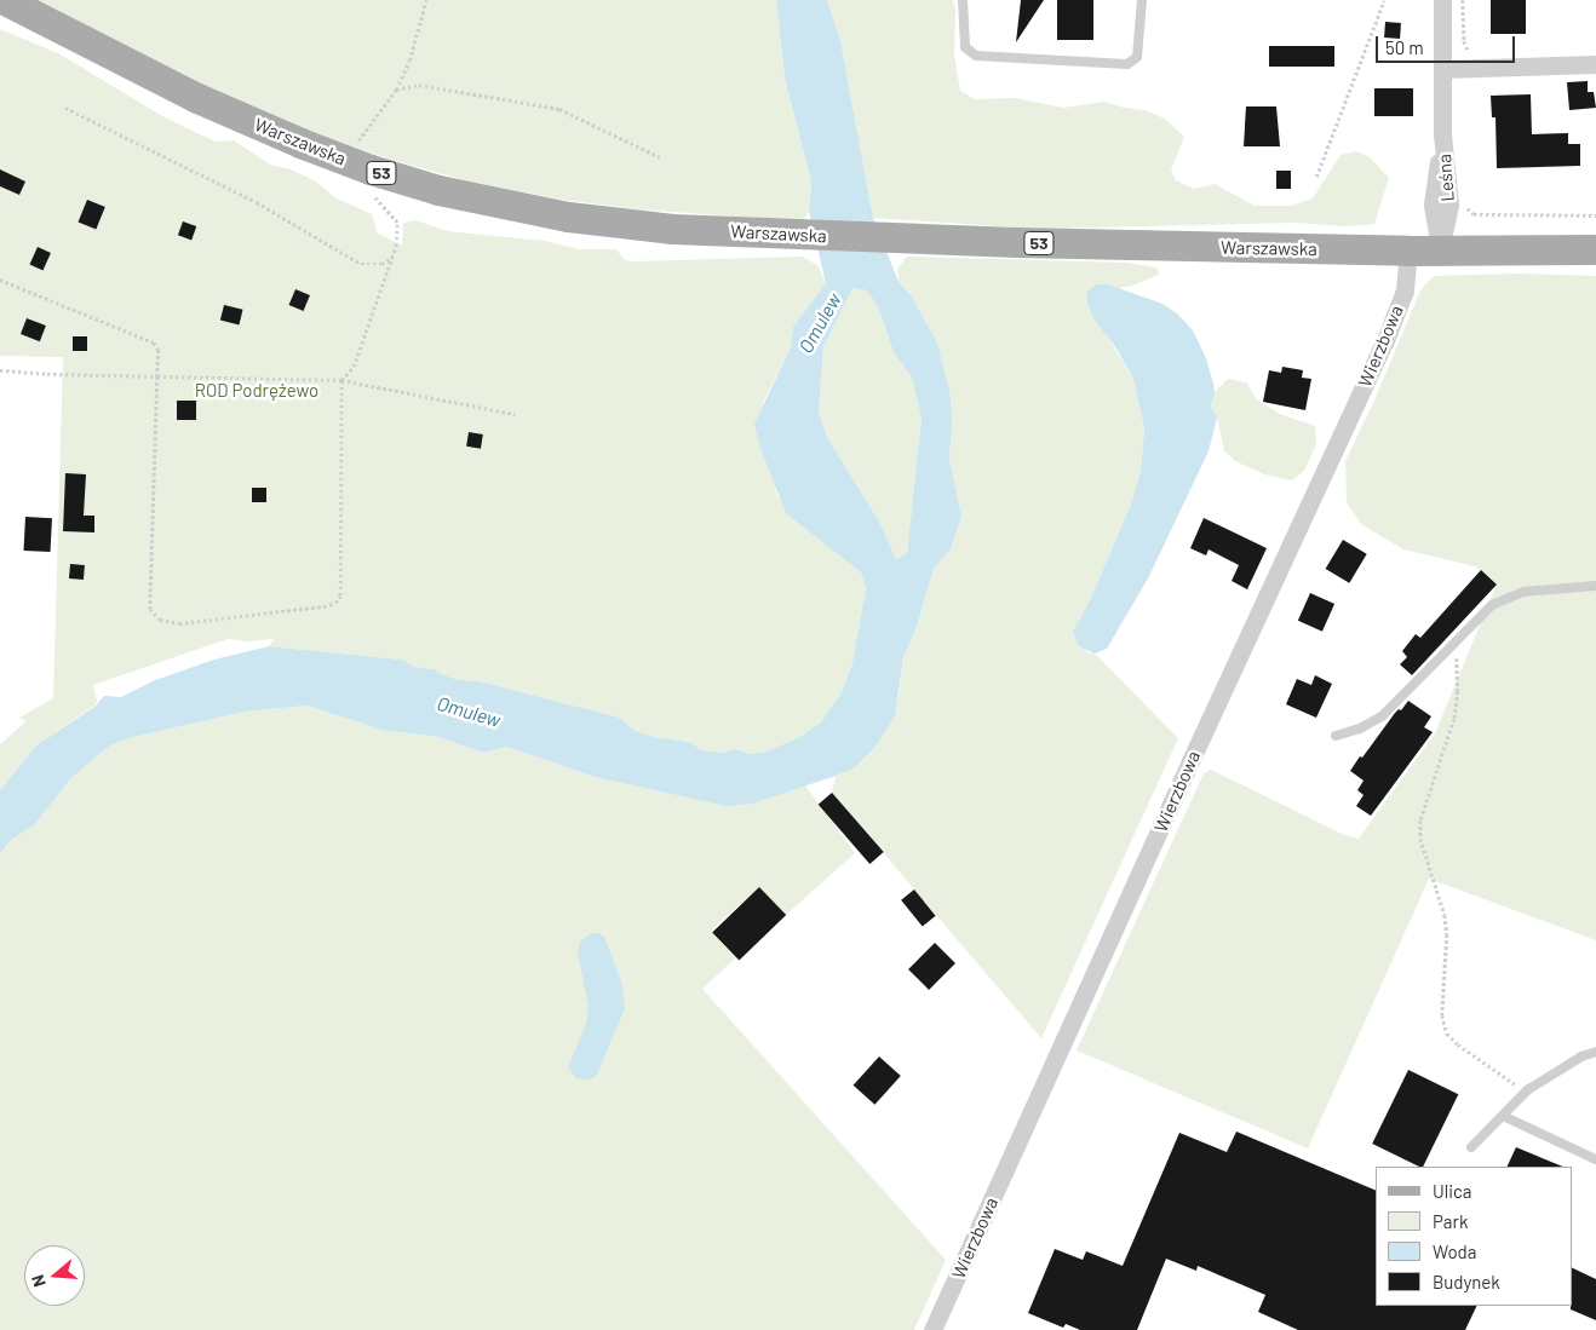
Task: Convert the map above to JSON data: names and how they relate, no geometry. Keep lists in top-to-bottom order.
{
  "streets": {
    "main road": ["Warszawska", "53"],
    "street": ["Leśna", "Wierzbowa"]
  },
  "crossings": [
    ["Warszawska", "Leśna"],
    ["Warszawska", "Wierzbowa"]
  ],
  "water": ["Omulew"],
  "parks": ["ROD Podrężewo"],
  "legend": [
    "Ulica",
    "Park",
    "Woda",
    "Budynek"
  ],
  "scale_bar": "50 m",
  "north": "left"
}
